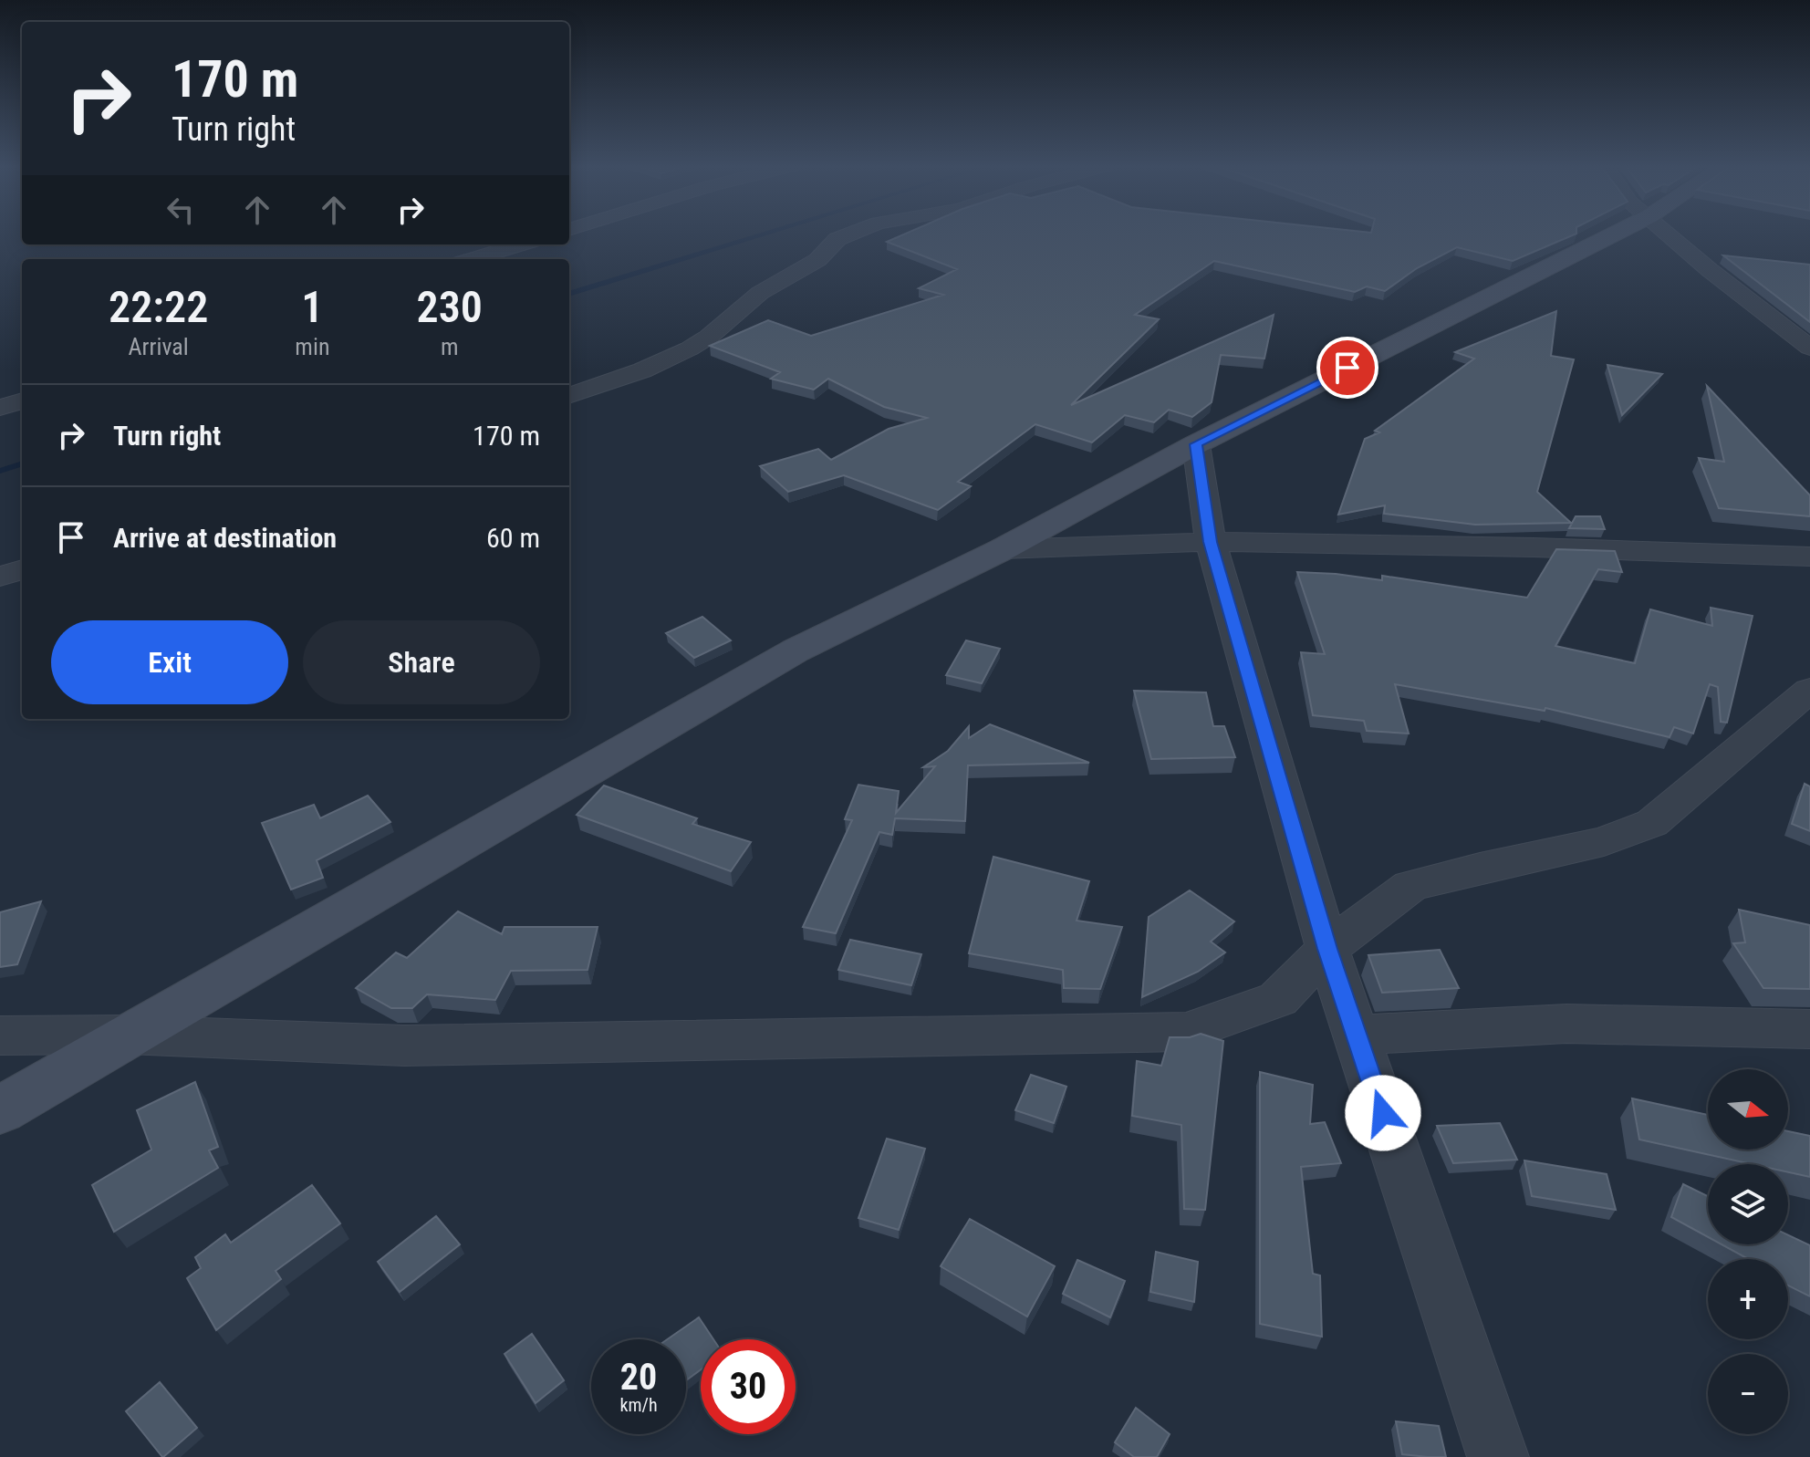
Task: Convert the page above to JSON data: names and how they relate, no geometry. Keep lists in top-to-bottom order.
{
  "north": "right",
  "page": {
    "turn": ["170 m", "Turn right"],
    "eta": [
      "22:22",
      "Arrival",
      "1",
      "min",
      "230",
      "m"
    ],
    "list": [
      {
        "name": "Turn right",
        "value": "170 m"
      },
      {
        "name": "Arrive at destination",
        "value": "60 m"
      }
    ],
    "buttons": ["Exit", "Share"],
    "map_buttons": ["+", "−"],
    "speed": "20 km/h",
    "limit": "30"
  }
}
